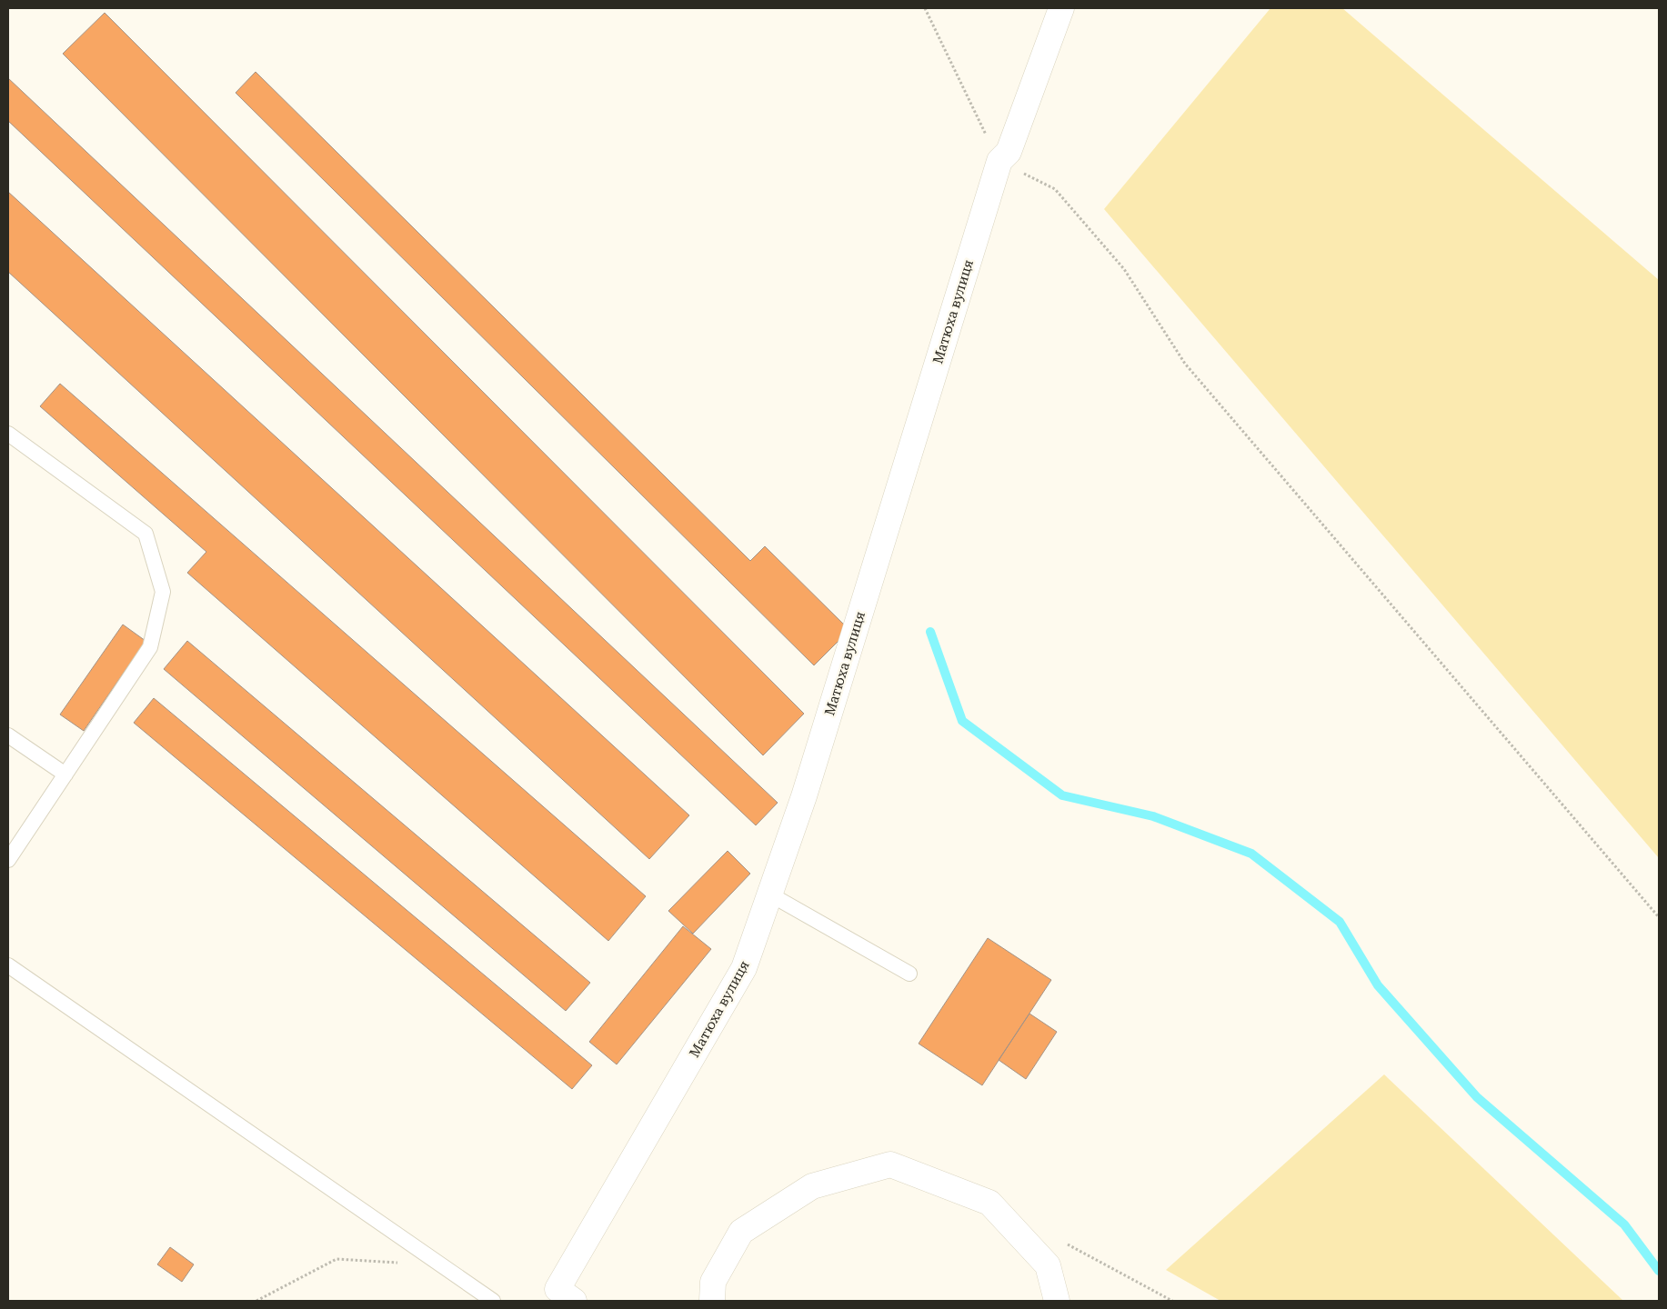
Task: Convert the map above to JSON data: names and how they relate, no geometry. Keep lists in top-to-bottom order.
{
  "streets": {
    "street": ["Матюха вулиця"]
  }
}
